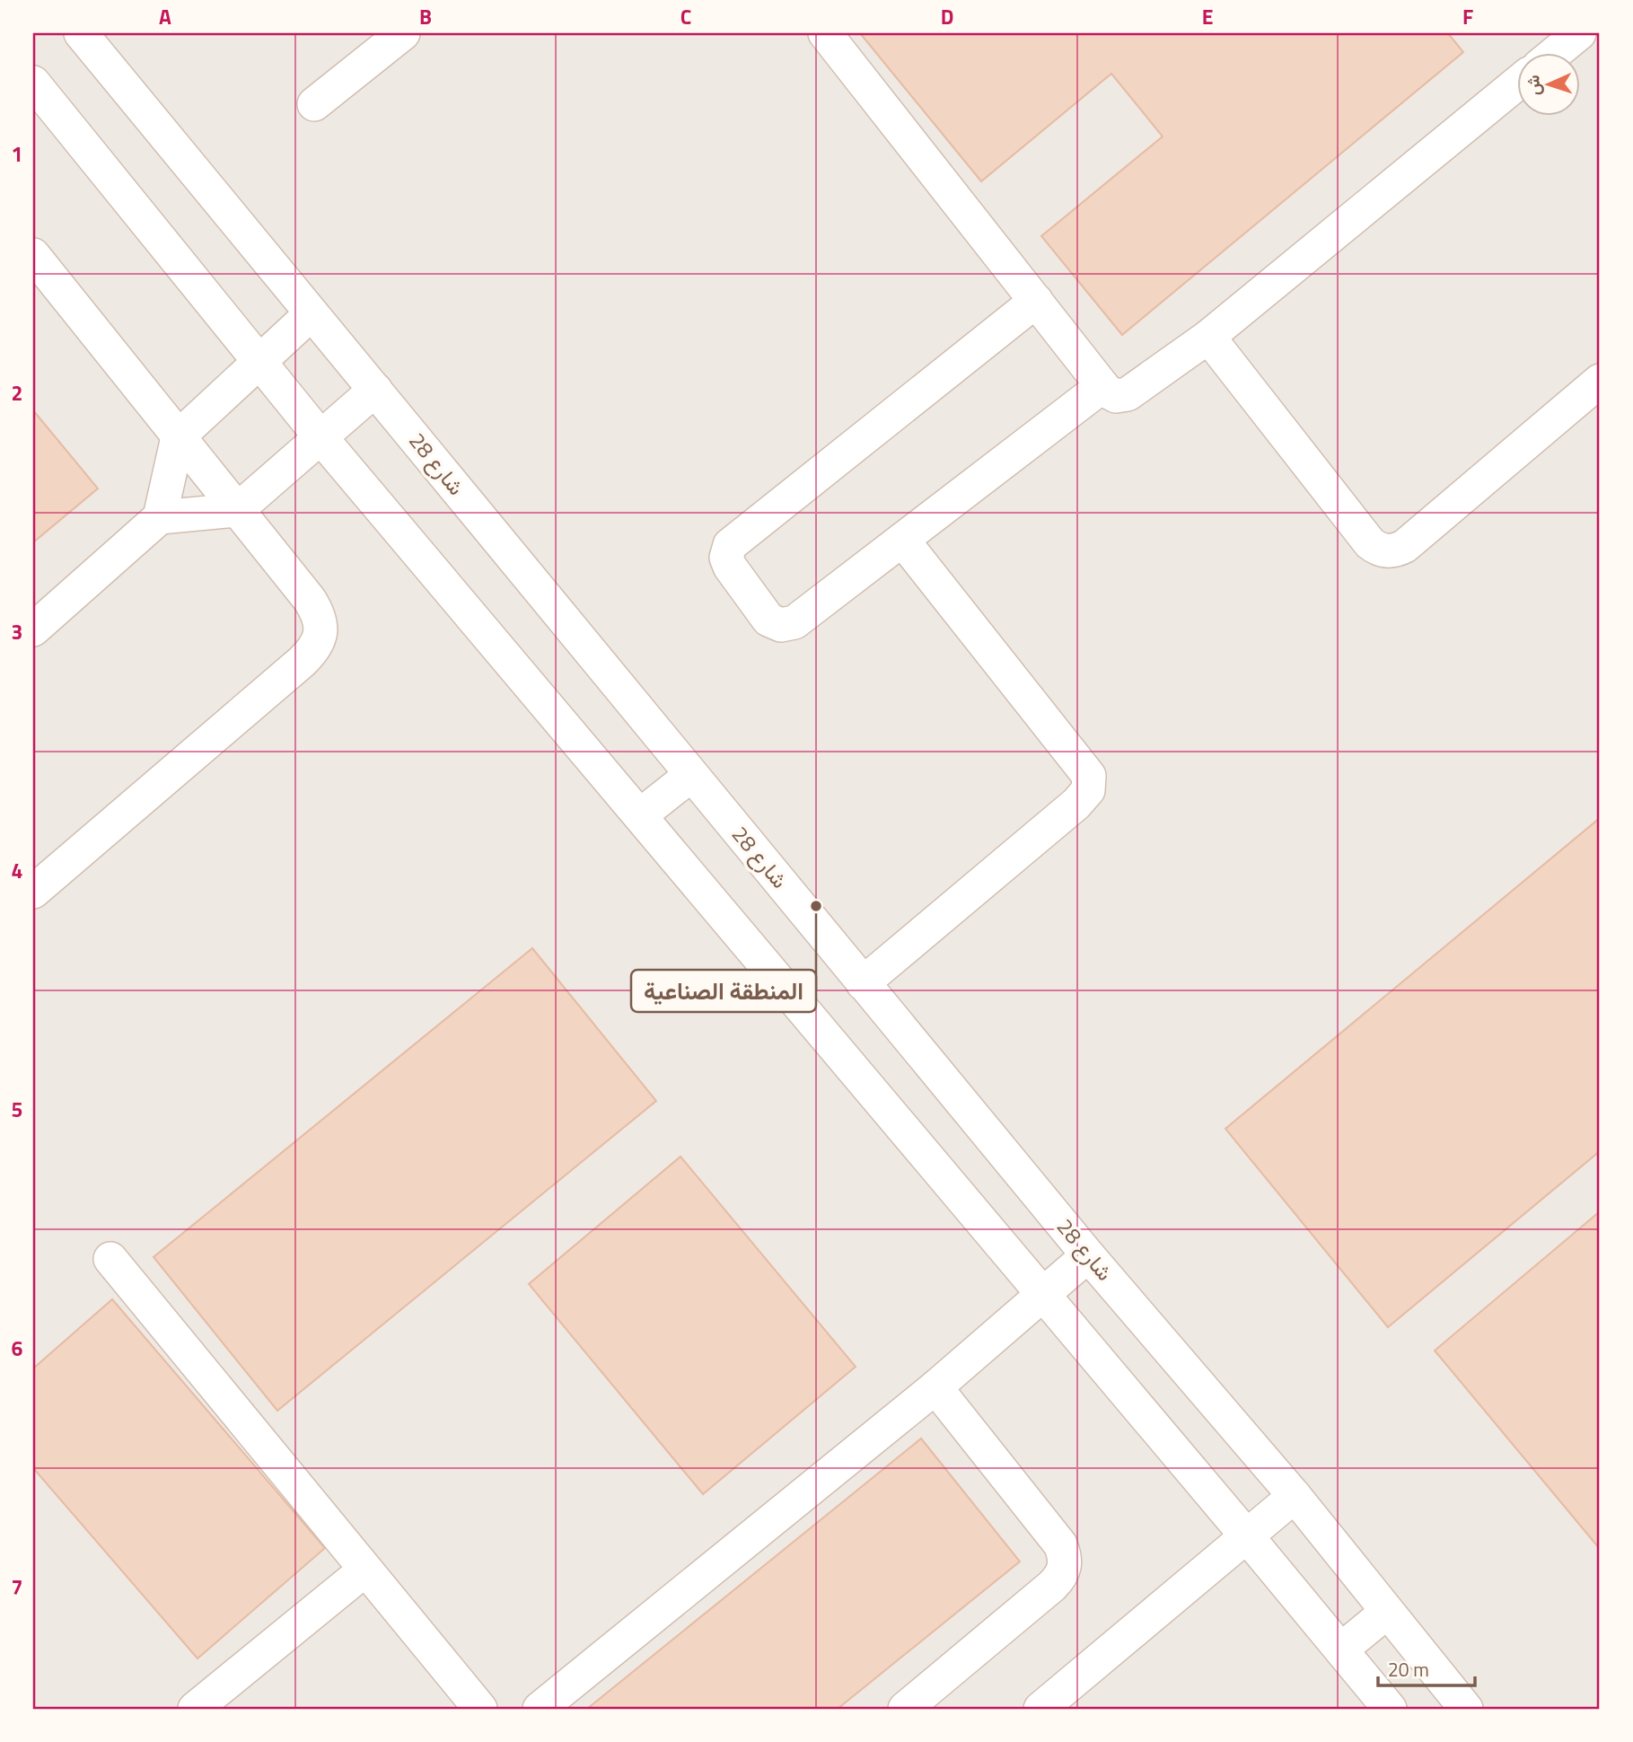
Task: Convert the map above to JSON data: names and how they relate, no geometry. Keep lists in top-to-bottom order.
{
  "streets": {
    "lane": ["شارع 28"]
  },
  "places": ["المنطقة الصناعية"],
  "scale_bar": "20 m",
  "north": "left",
  "grid": {
    "columns": [
      "A",
      "B",
      "C",
      "D",
      "E",
      "F"
    ],
    "rows": [
      "1",
      "2",
      "3",
      "4",
      "5",
      "6",
      "7"
    ]
  }
}
